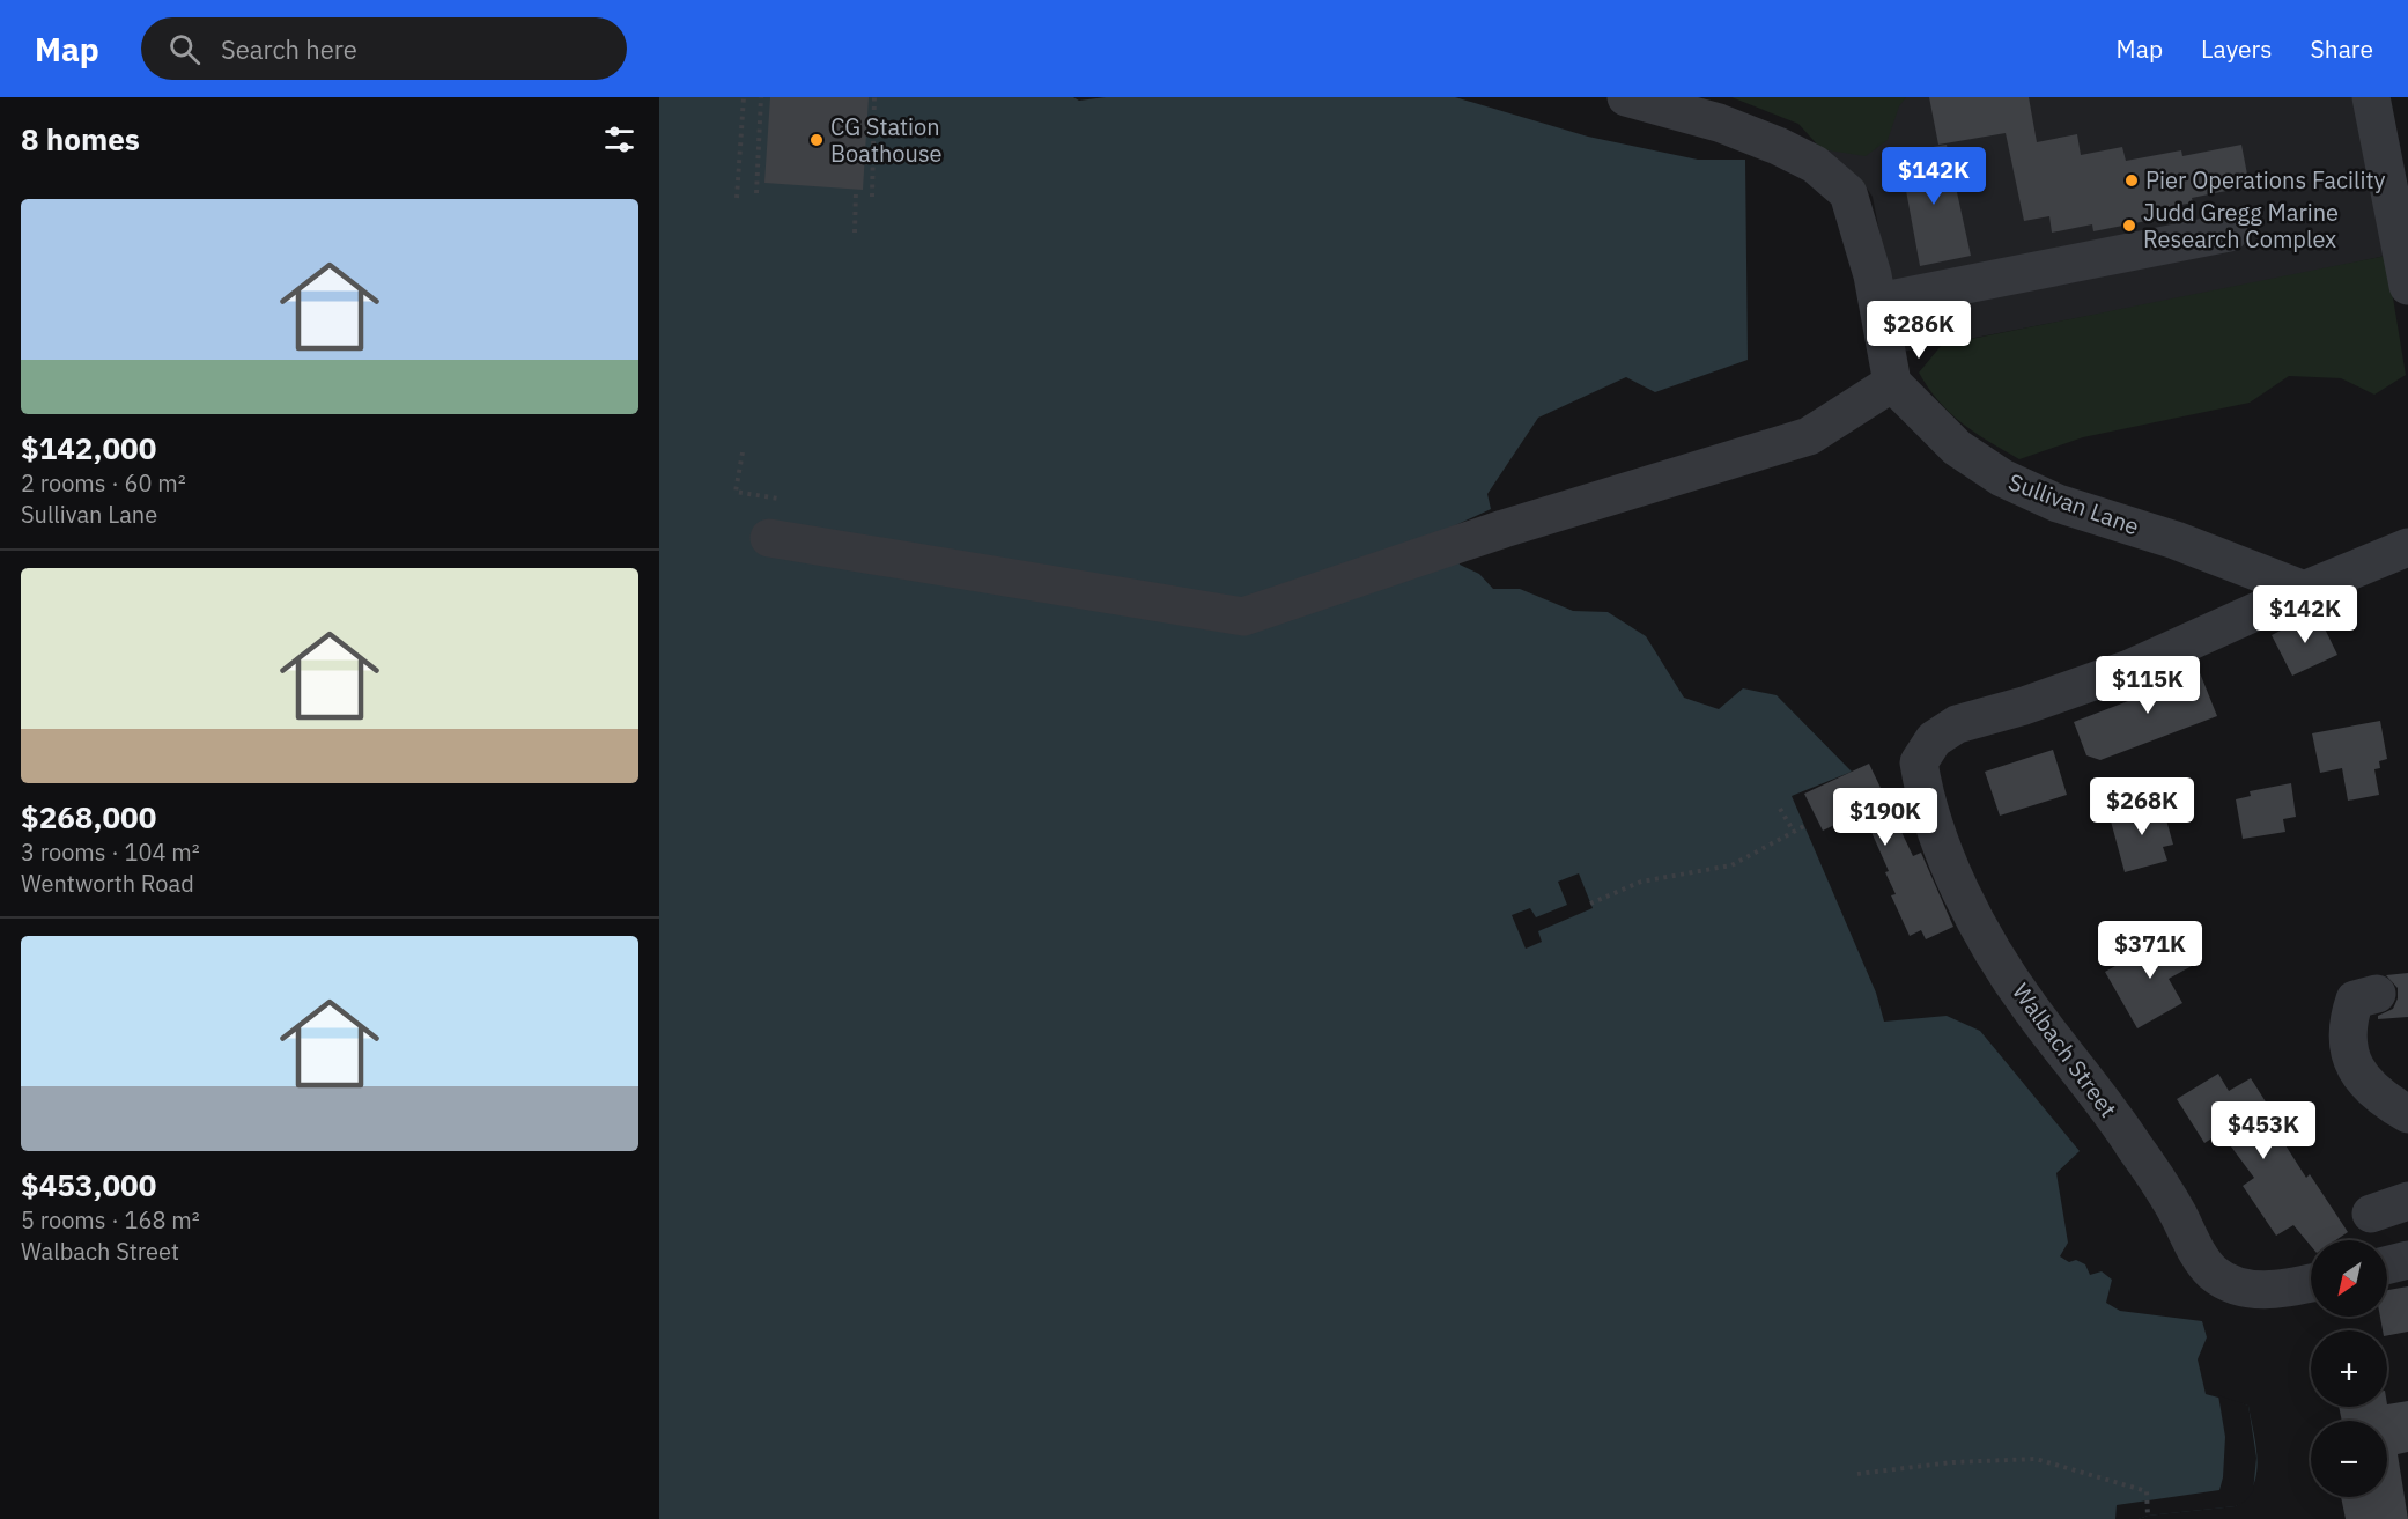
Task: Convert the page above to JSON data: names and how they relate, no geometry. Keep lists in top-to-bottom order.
{
  "streets": {
    "street": ["Sullivan Lane", "Walbach Street"]
  },
  "crossings": [
    ["Sullivan Lane", "Walbach Street"]
  ],
  "places": ["CG Station Boathouse", "Pier Operations Facility", "Judd Gregg Marine Research Complex"],
  "north": "bottom left",
  "page": {
    "header": "Map",
    "search": "Search here",
    "nav": ["Map", "Layers", "Share"],
    "heading": "8 homes",
    "price": [
      "$142K",
      "$286K",
      "$142K",
      "$115K",
      "$268K",
      "$190K",
      "$371K",
      "$453K"
    ],
    "list": [
      {
        "name": "$142,000",
        "note": "2 rooms · 60 m² · Sullivan Lane"
      },
      {
        "name": "$268,000",
        "note": "3 rooms · 104 m² · Wentworth Road"
      },
      {
        "name": "$453,000",
        "note": "5 rooms · 168 m² · Walbach Street"
      }
    ],
    "map_buttons": ["+", "−"]
  }
}
